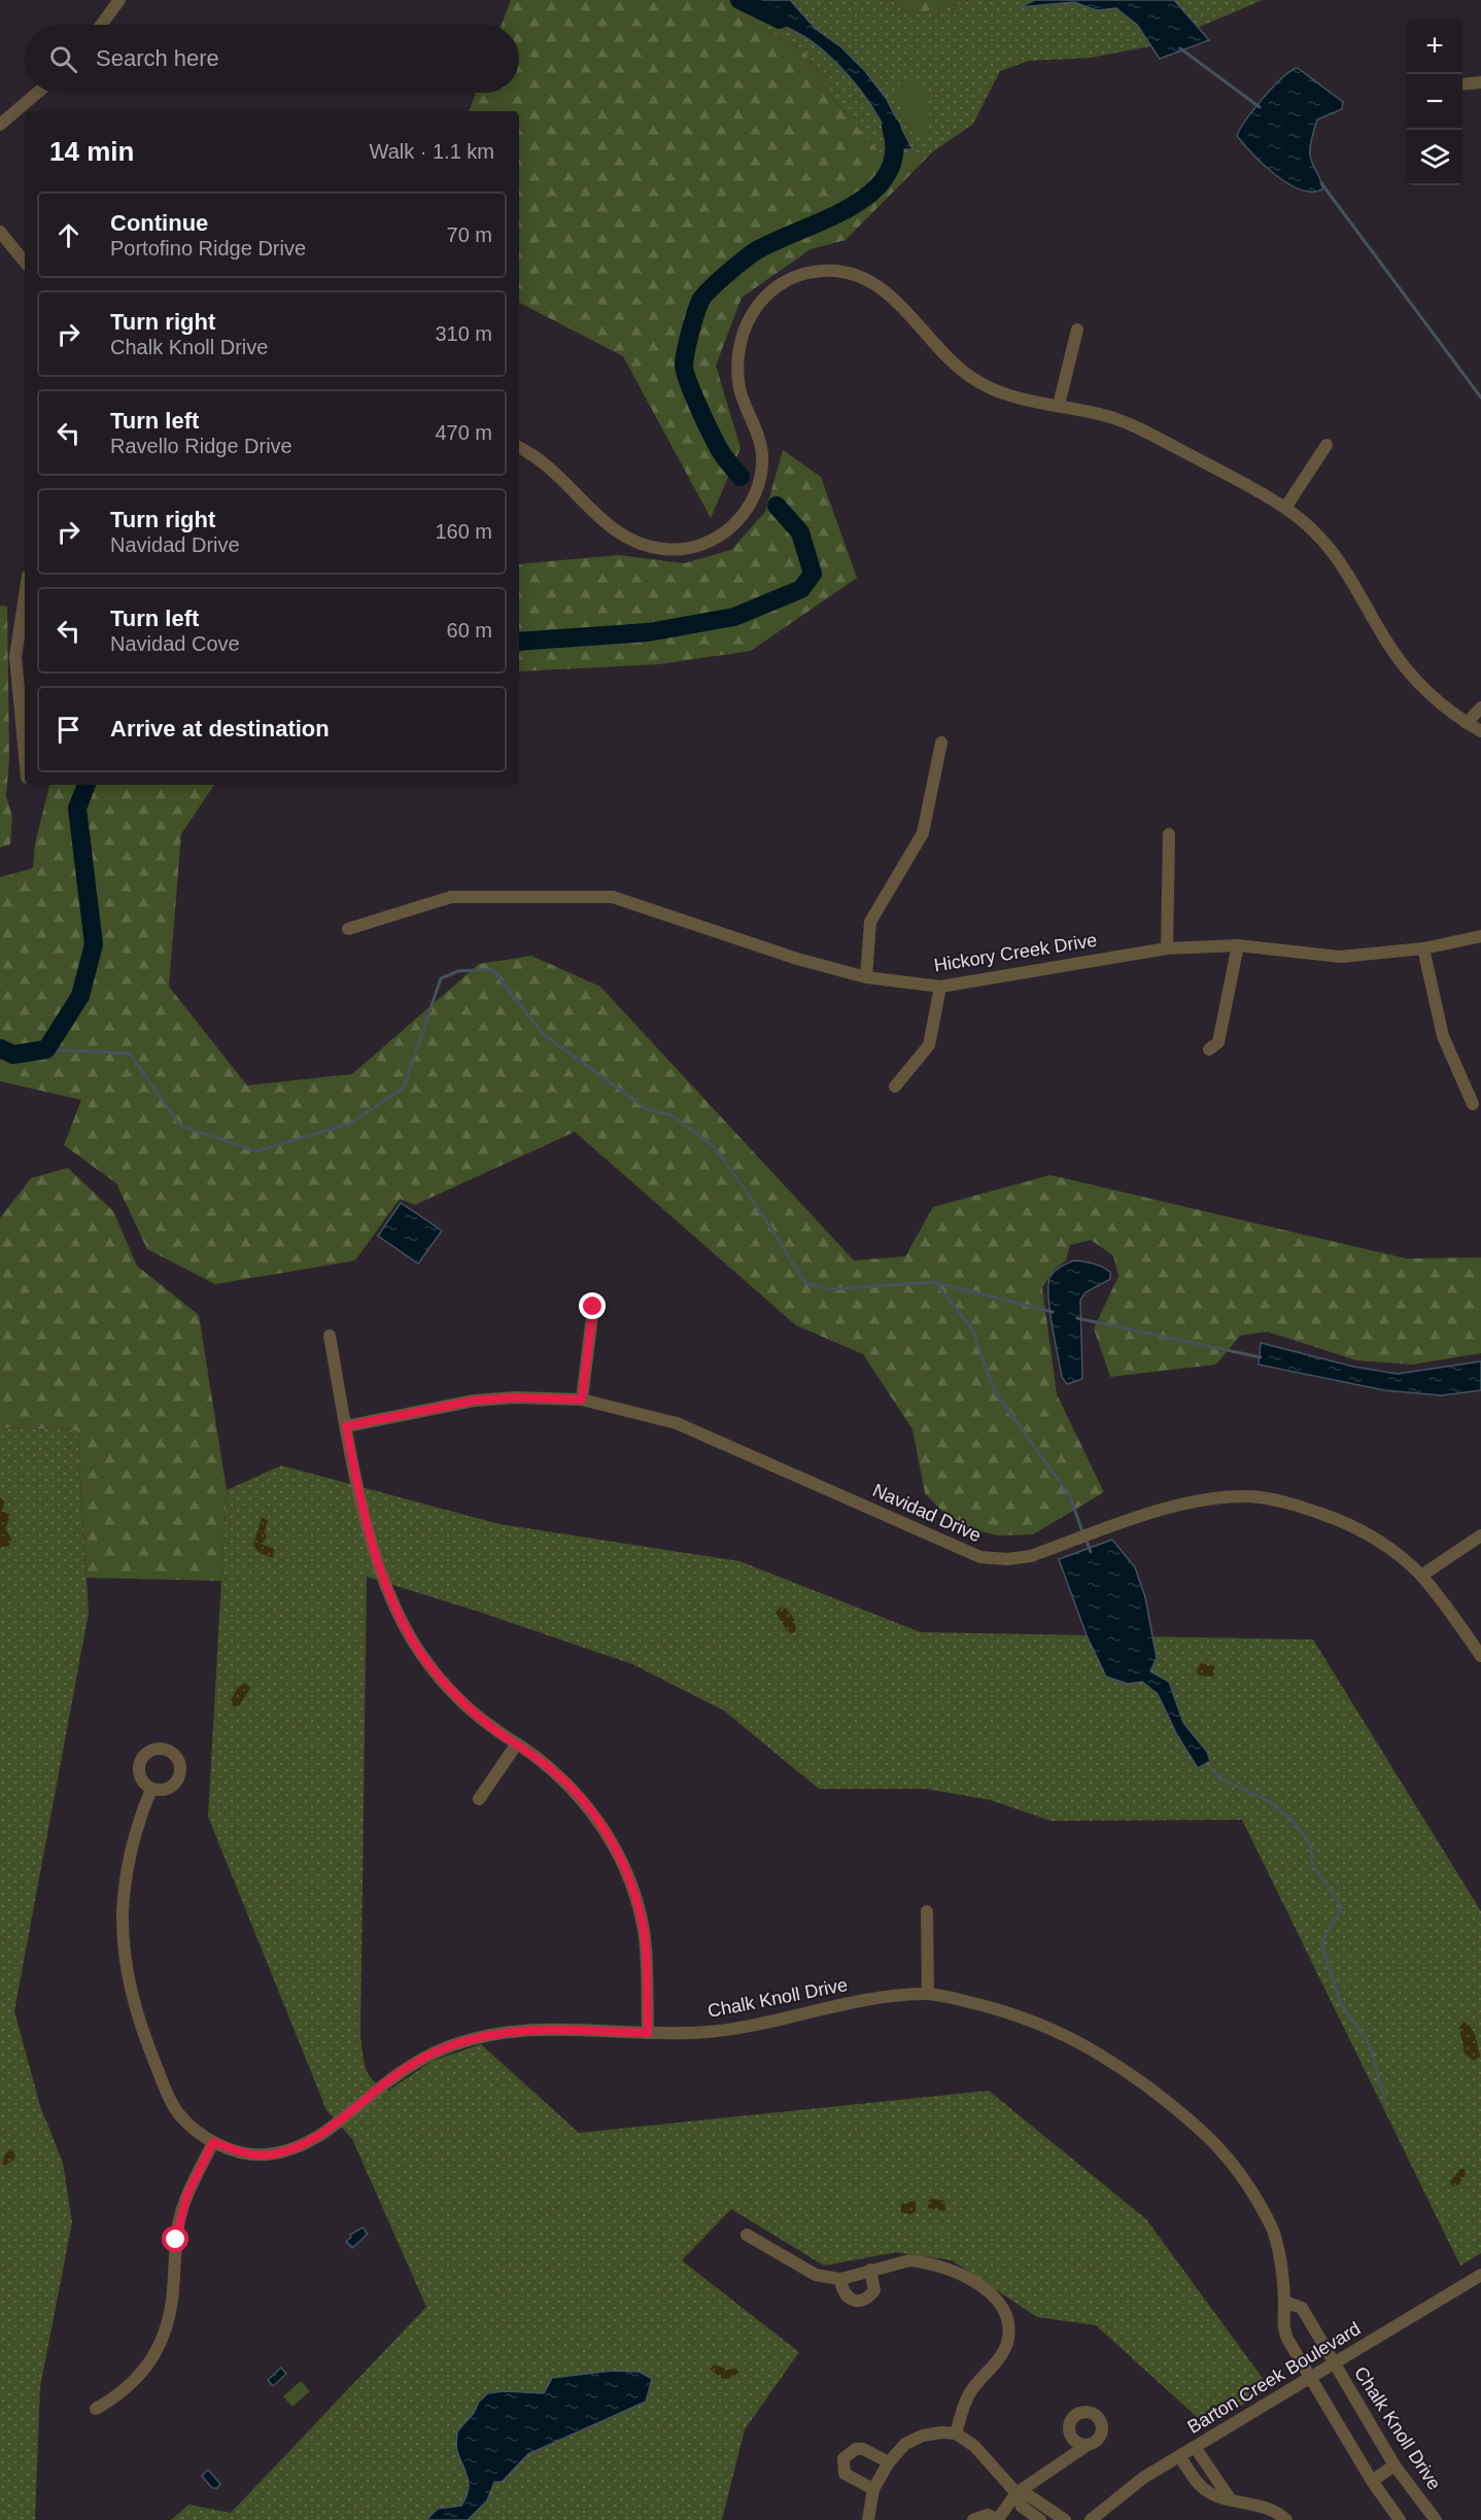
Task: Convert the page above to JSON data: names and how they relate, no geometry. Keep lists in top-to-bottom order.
{
  "streets": {
    "street": [
      "Hickory Creek Drive",
      "Navidad Drive",
      "Chalk Knoll Drive",
      "Barton Creek Boulevard"
    ]
  },
  "crossings": [
    ["Chalk Knoll Drive", "Barton Creek Boulevard"]
  ],
  "page": {
    "map_buttons": ["+", "−"],
    "search": "Search here",
    "heading": ["14 min", "Walk · 1.1 km"],
    "list": [
      ["Continue", "Portofino Ridge Drive", "70 m"],
      ["Turn right", "Chalk Knoll Drive", "310 m"],
      ["Turn left", "Ravello Ridge Drive", "470 m"],
      ["Turn right", "Navidad Drive", "160 m"],
      ["Turn left", "Navidad Cove", "60 m"],
      "Arrive at destination"
    ]
  }
}
